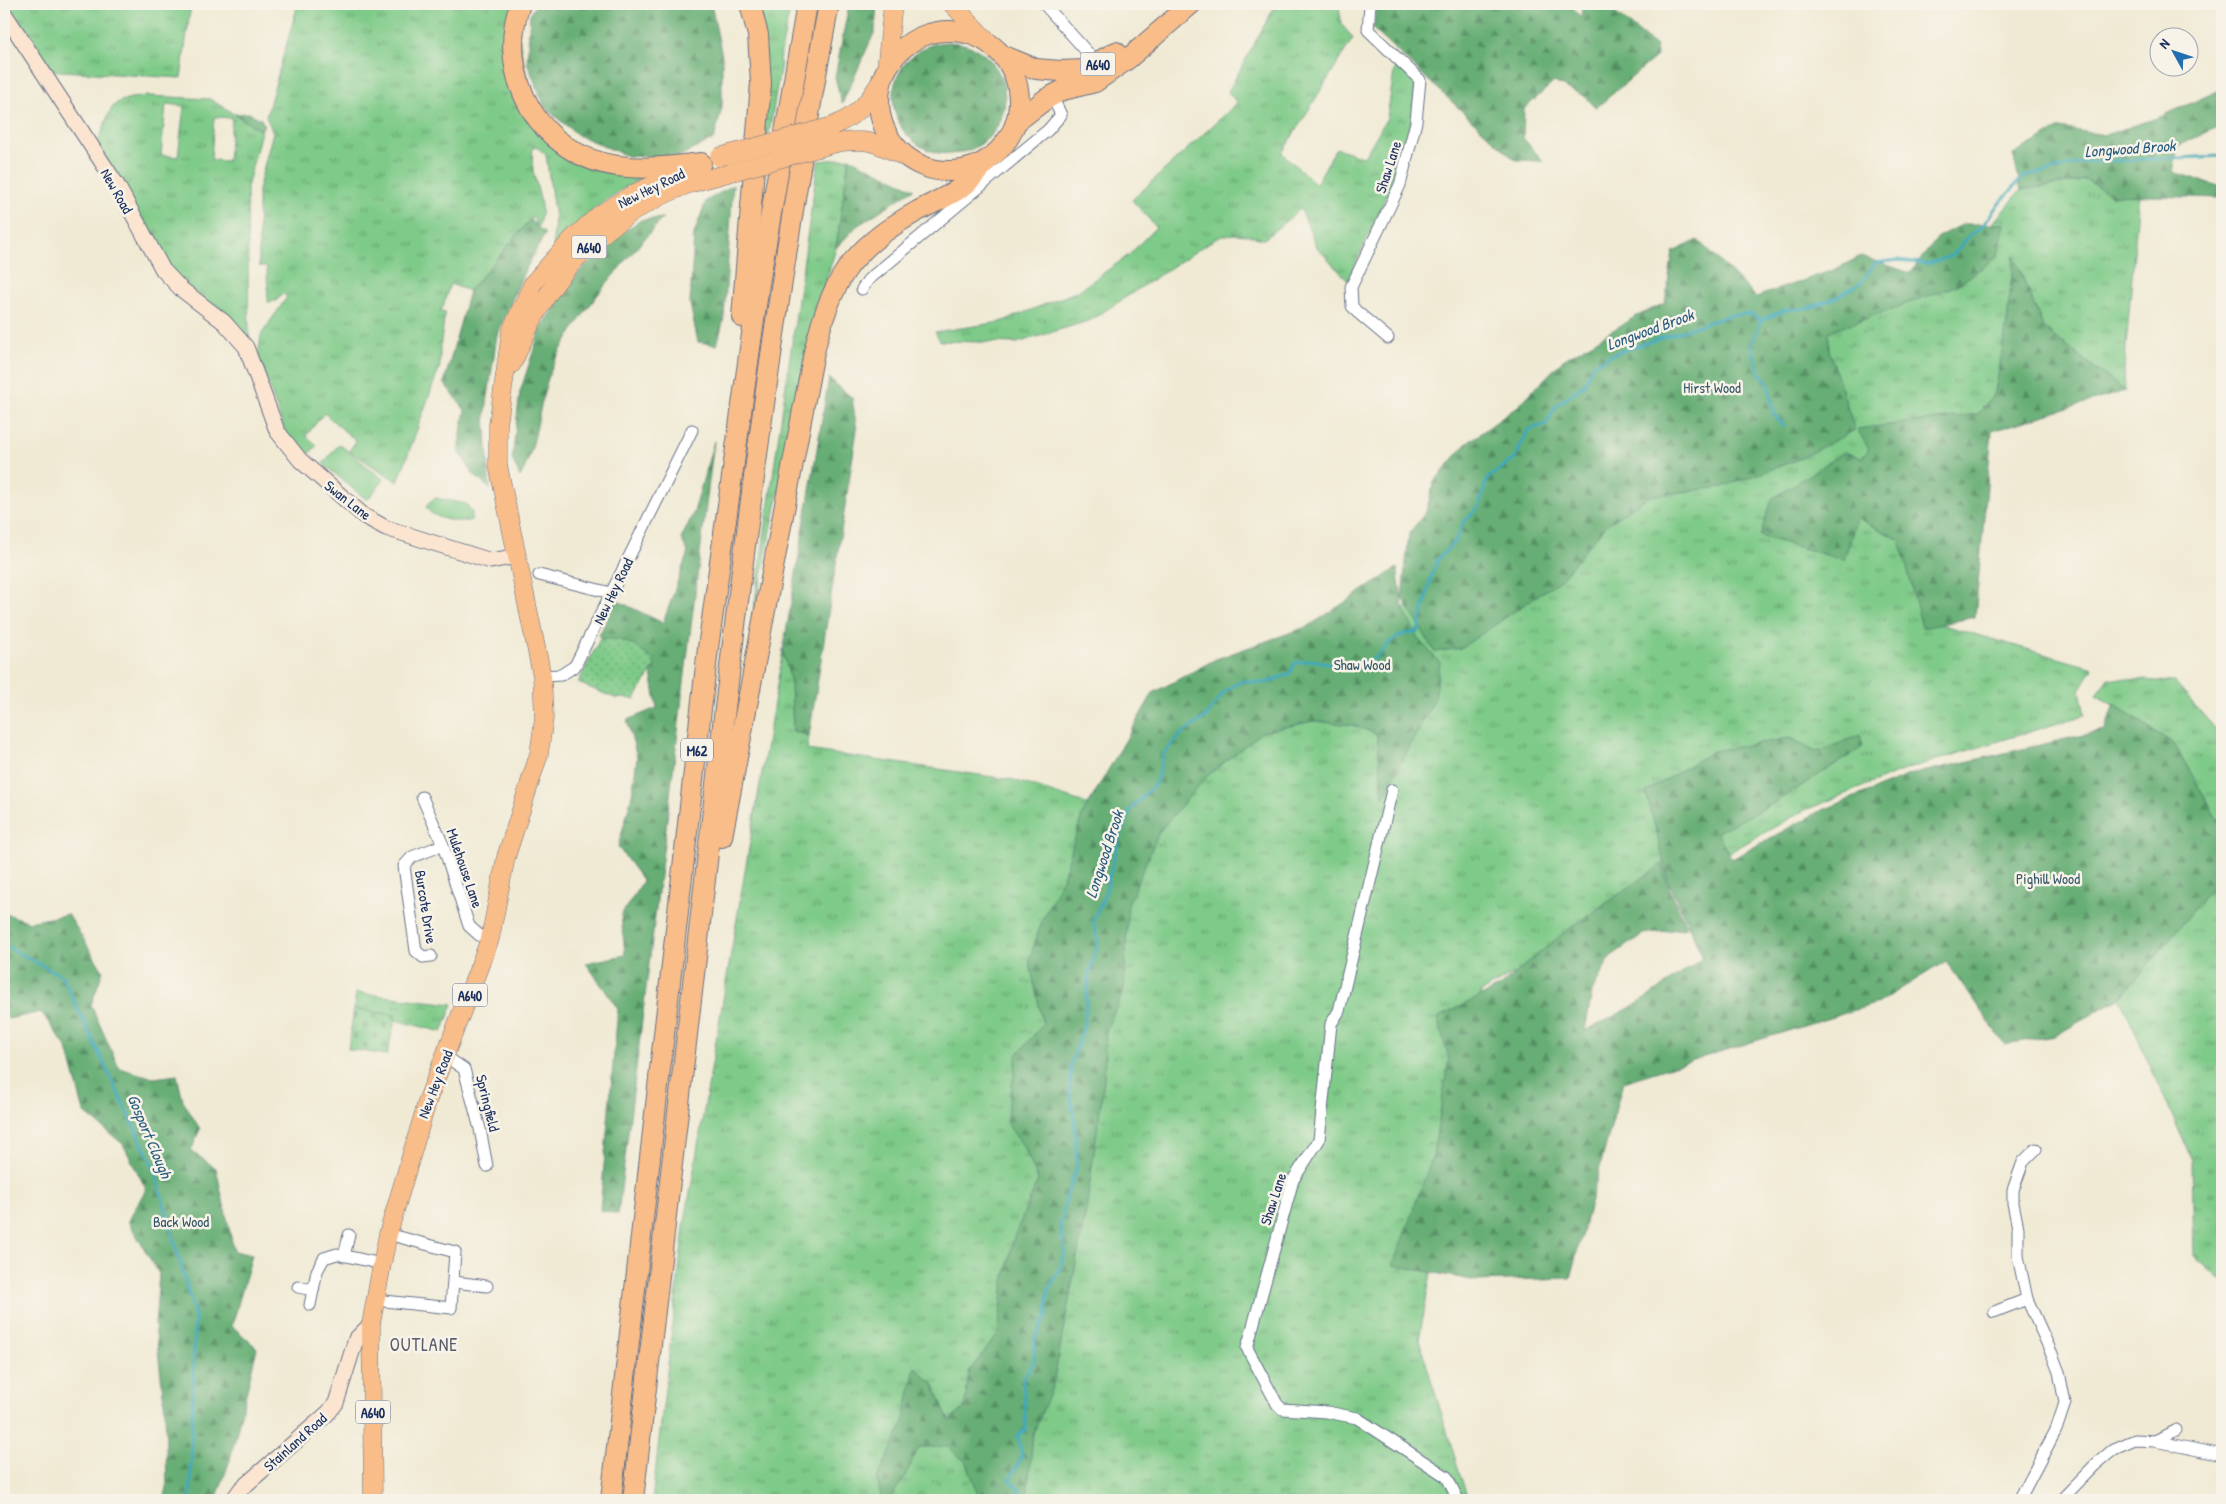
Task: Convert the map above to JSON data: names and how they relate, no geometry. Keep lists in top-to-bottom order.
{
  "streets": {
    "highway": ["A640", "M62"],
    "main road": ["New Hey Road"],
    "street": [
      "Shaw Lane",
      "New Road",
      "Swan Lane",
      "Mulehouse Lane",
      "Burcote Drive",
      "Springfield",
      "Stainland Road"
    ]
  },
  "crossings": [
    ["A640", "New Hey Road"],
    ["New Hey Road", "Swan Lane"],
    ["New Hey Road", "Mulehouse Lane"],
    ["New Hey Road", "Springfield"],
    ["New Hey Road", "Stainland Road"],
    ["New Road", "Swan Lane"],
    ["Mulehouse Lane", "Burcote Drive"]
  ],
  "districts": ["OUTLANE"],
  "water": ["Longwood Brook", "Gosport Clough"],
  "parks": [
    "Hirst Wood",
    "Shaw Wood",
    "Pighill Wood",
    "Back Wood"
  ],
  "north": "top left"
}
